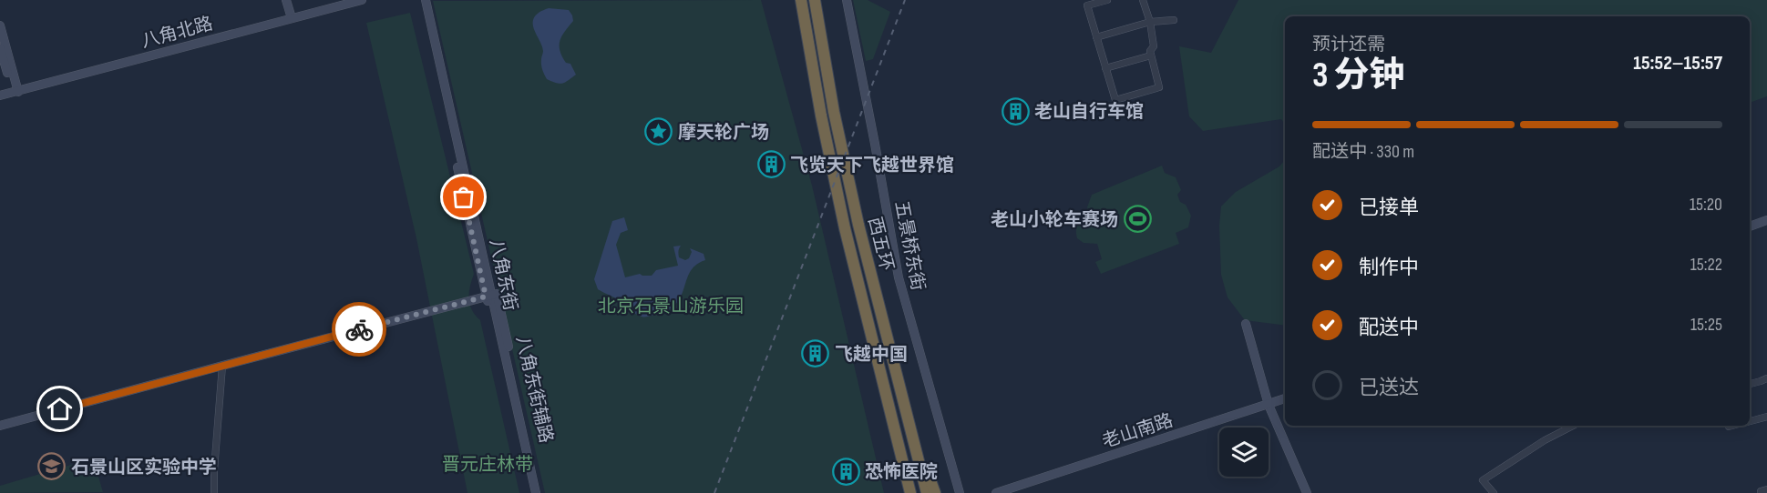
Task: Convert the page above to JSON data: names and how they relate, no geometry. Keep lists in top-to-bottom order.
{
  "streets": {
    "highway": ["西五环"],
    "street": [
      "八角北路",
      "五景桥东街",
      "八角东街",
      "八角东街辅路",
      "老山南路"
    ]
  },
  "crossings": [
    ["八角东街", "八角东街辅路"]
  ],
  "parks": ["北京石景山游乐园", "晋元庄林带"],
  "places": {
    "building": [
      "老山自行车馆",
      "飞览天下飞越世界馆",
      "飞越中国",
      "恐怖医院"
    ],
    "place": ["摩天轮广场"],
    "sports": ["老山小轮车赛场"],
    "school or university": ["石景山区实验中学"]
  },
  "page": {
    "heading": ["3 分钟", "预计还需", "15:52–15:57"],
    "bar": "配送中 · 330 m",
    "list": [
      ["已接单", "15:20"],
      ["制作中", "15:22"],
      ["配送中", "15:25"],
      "已送达"
    ]
  }
}
